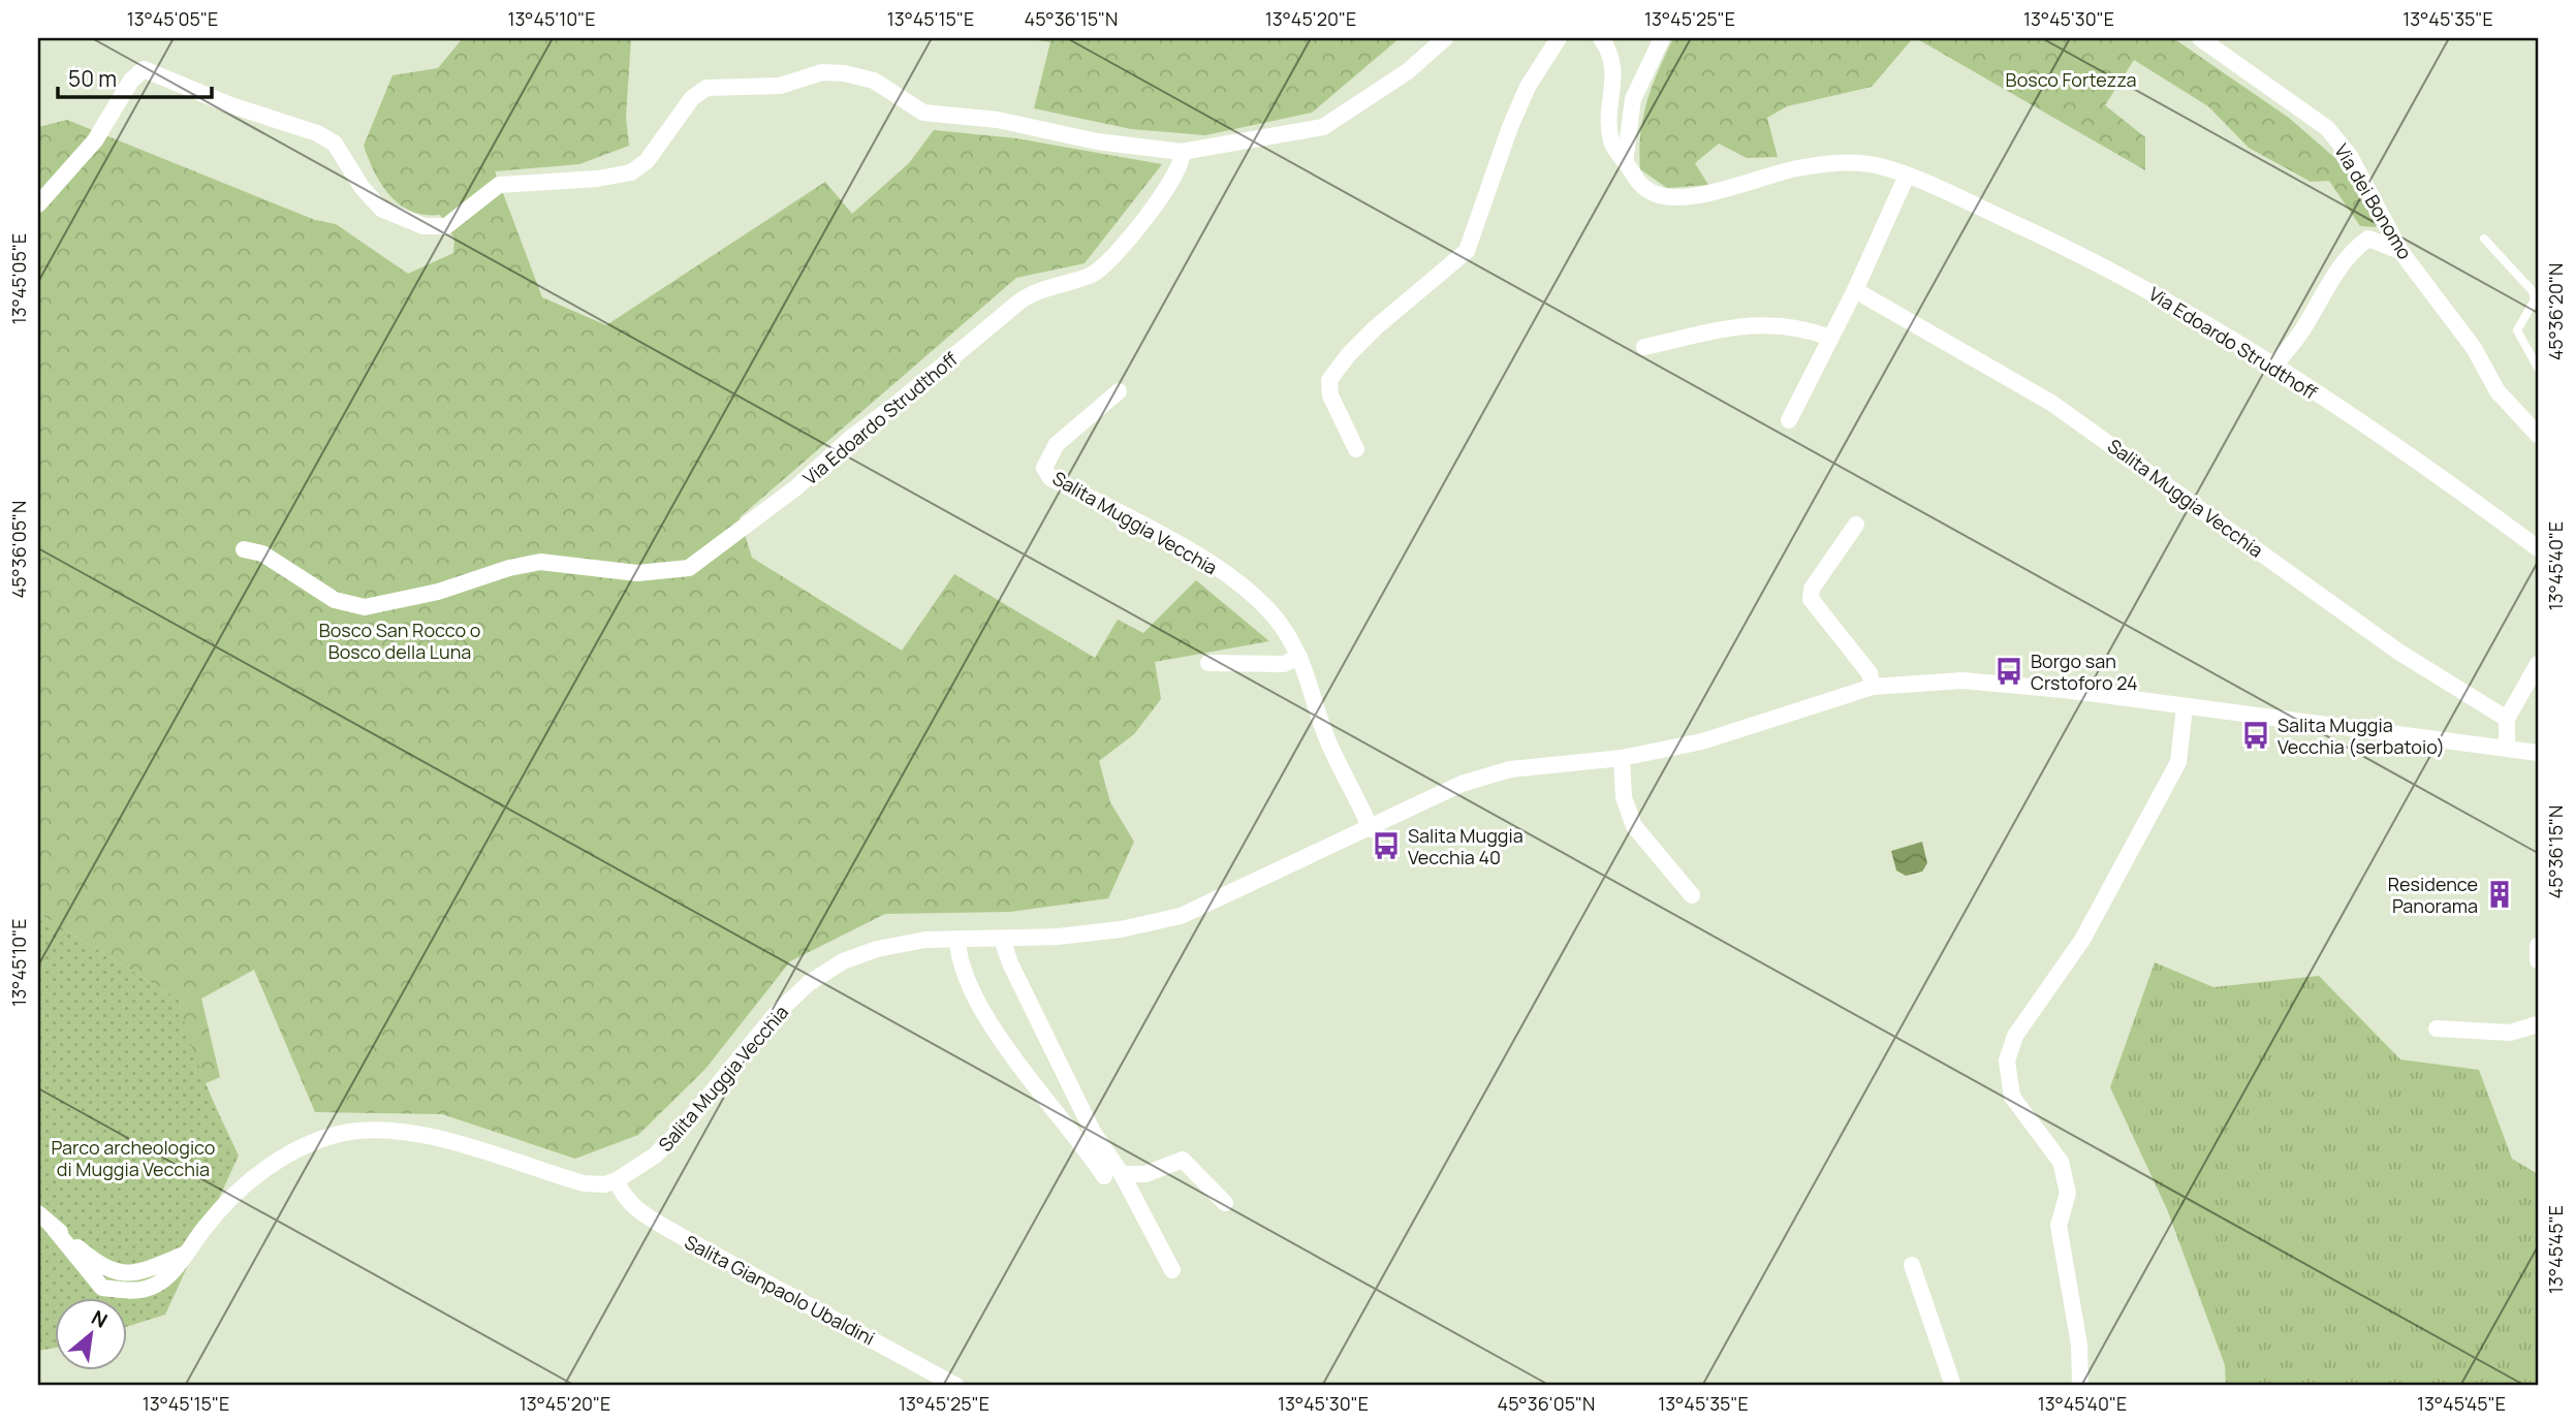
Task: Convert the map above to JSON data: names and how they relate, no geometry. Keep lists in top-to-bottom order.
{
  "streets": {
    "street": [
      "Via dei Bonomo",
      "Via Edoardo Strudthoff",
      "Salita Muggia Vecchia",
      "Salita Gianpaolo Ubaldini"
    ]
  },
  "crossings": [
    ["Salita Muggia Vecchia", "Salita Gianpaolo Ubaldini"]
  ],
  "parks": ["Bosco Fortezza", "Bosco San Rocco o Bosco della Luna", "Parco archeologico di Muggia Vecchia"],
  "places": {
    "bus stop": ["Borgo san Crstoforo 24", "Salita Muggia Vecchia (serbatoio)", "Salita Muggia Vecchia 40"],
    "building": ["Residence Panorama"]
  },
  "scale_bar": "50 m",
  "north": "top right",
  "coordinates": [
    "13°45'05\"E",
    "13°45'10\"E",
    "13°45'15\"E",
    "45°36'15\"N",
    "13°45'20\"E",
    "13°45'25\"E",
    "13°45'30\"E",
    "13°45'35\"E",
    "45°36'20\"N",
    "45°36'05\"N",
    "13°45'40\"E",
    "13°45'45\"E"
  ]
}
